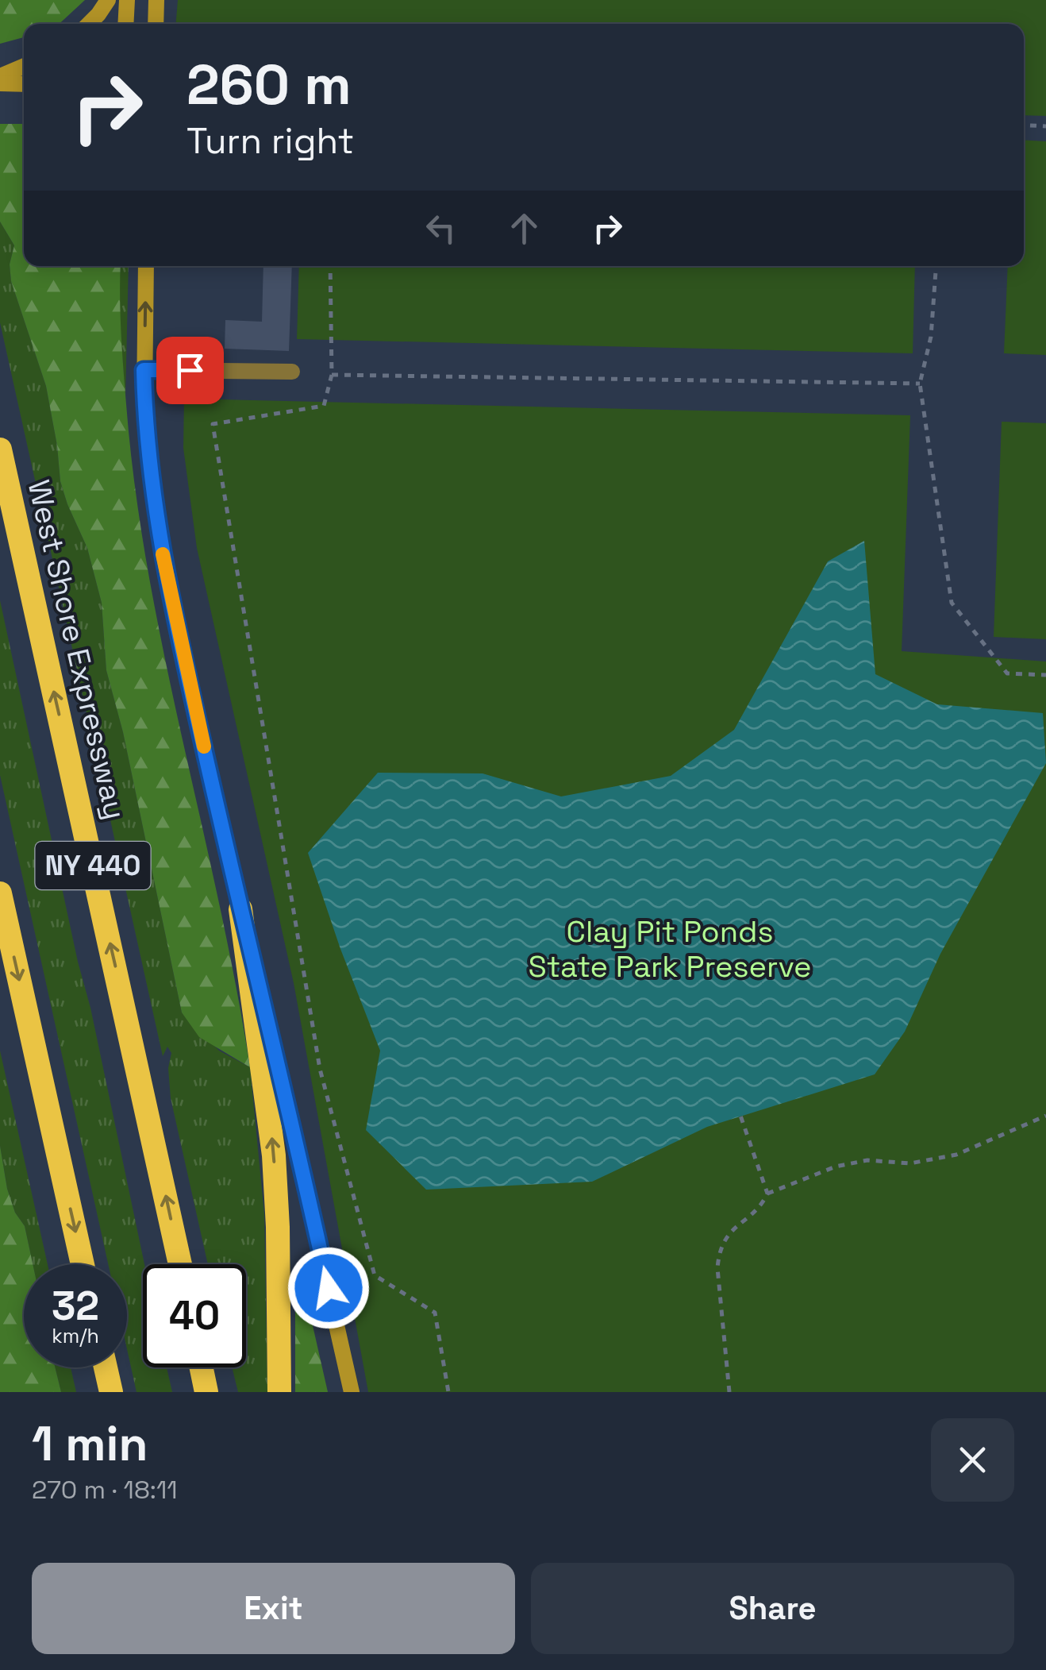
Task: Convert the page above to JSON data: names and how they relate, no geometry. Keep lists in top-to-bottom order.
{
  "streets": {
    "highway": ["West Shore Expressway", "NY 440"]
  },
  "parks": ["Clay Pit Ponds State Park Preserve"],
  "page": {
    "turn": ["260 m", "Turn right"],
    "speed": "32 km/h",
    "limit": "40",
    "heading": ["1 min", "270 m · 18:11"],
    "buttons": ["Exit", "Share"]
  }
}
